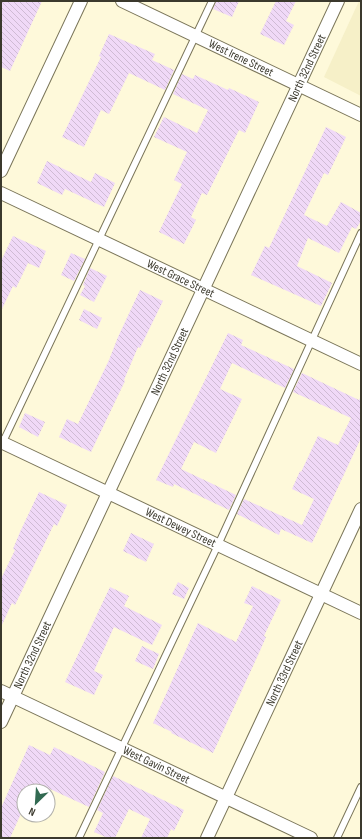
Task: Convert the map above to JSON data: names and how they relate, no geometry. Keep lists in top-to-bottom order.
{
  "streets": {
    "street": [
      "West Irene Street",
      "North 32nd Street",
      "West Grace Street",
      "West Dewey Street",
      "North 33rd Street",
      "West Gavin Street"
    ]
  },
  "crossings": [
    ["West Irene Street", "North 32nd Street"],
    ["North 32nd Street", "West Grace Street"],
    ["North 32nd Street", "West Dewey Street"],
    ["North 32nd Street", "West Gavin Street"],
    ["West Dewey Street", "North 33rd Street"],
    ["North 33rd Street", "West Gavin Street"]
  ],
  "north": "bottom left"
}
